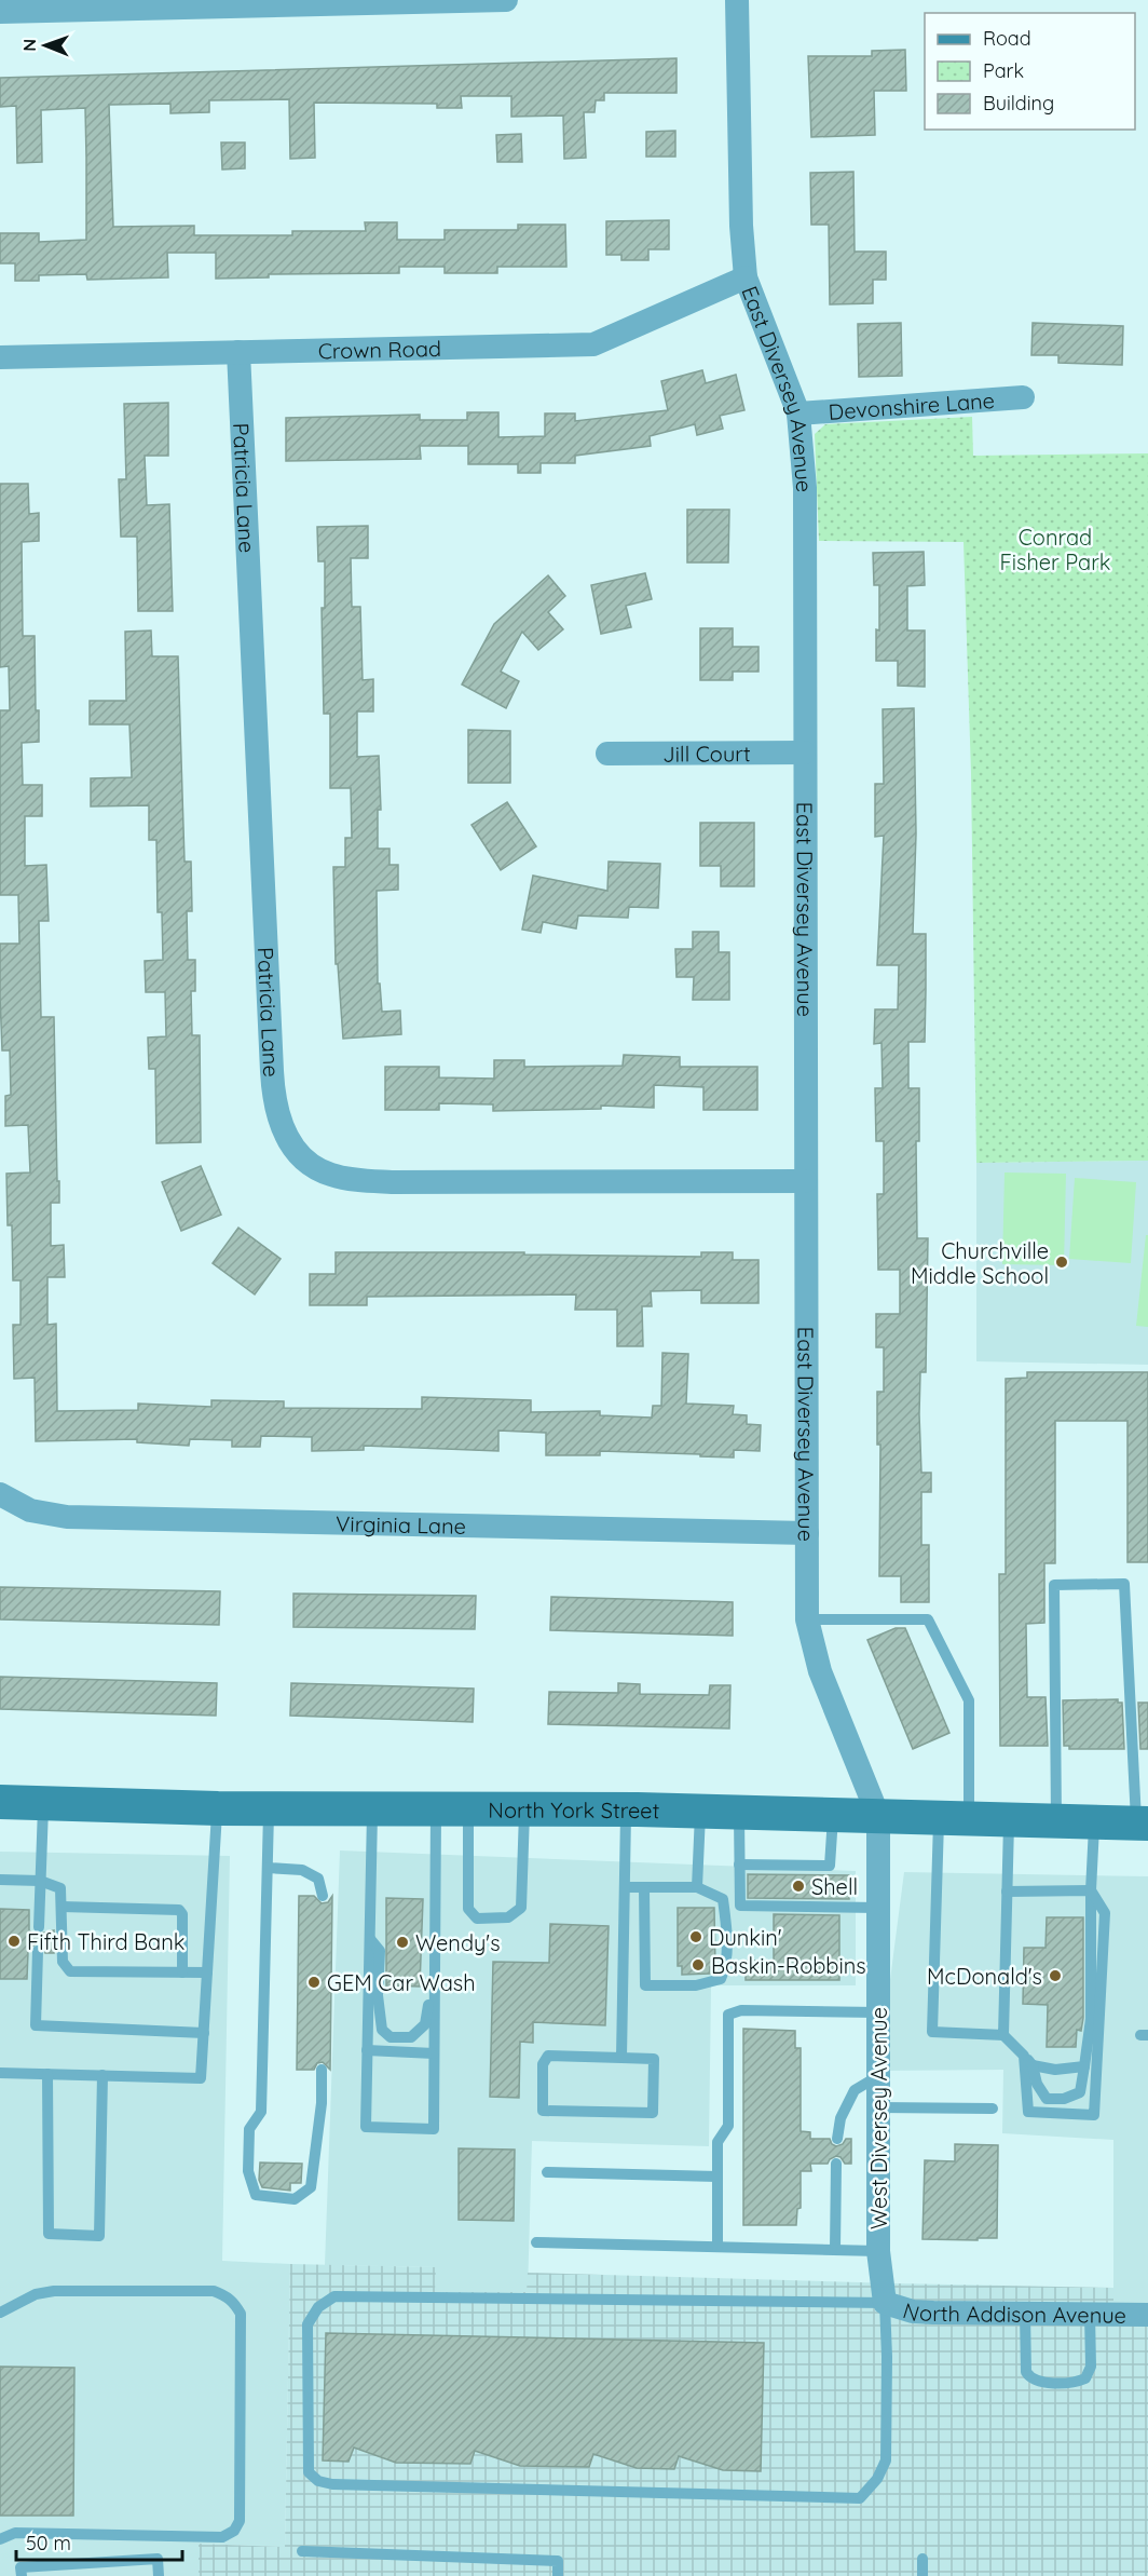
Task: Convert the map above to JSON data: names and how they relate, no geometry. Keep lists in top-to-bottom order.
{
  "streets": {
    "main road": ["North York Street"],
    "street": [
      "Crown Road",
      "East Diversey Avenue",
      "Devonshire Lane",
      "Patricia Lane",
      "Jill Court",
      "Virginia Lane",
      "West Diversey Avenue",
      "North Addison Avenue"
    ]
  },
  "crossings": [
    ["Crown Road", "East Diversey Avenue"],
    ["Crown Road", "Patricia Lane"],
    ["East Diversey Avenue", "Devonshire Lane"],
    ["East Diversey Avenue", "Patricia Lane"],
    ["East Diversey Avenue", "Jill Court"],
    ["East Diversey Avenue", "Virginia Lane"],
    ["East Diversey Avenue", "North York Street"],
    ["East Diversey Avenue", "West Diversey Avenue"],
    ["North York Street", "West Diversey Avenue"],
    ["West Diversey Avenue", "North Addison Avenue"]
  ],
  "parks": ["Conrad Fisher Park"],
  "places": [
    "Churchville Middle School",
    "Shell",
    "Dunkin'",
    "Fifth Third Bank",
    "Wendy's",
    "Baskin-Robbins",
    "McDonald's",
    "GEM Car Wash"
  ],
  "legend": ["Road", "Park", "Building"],
  "scale_bar": "50 m",
  "north": "left"
}
